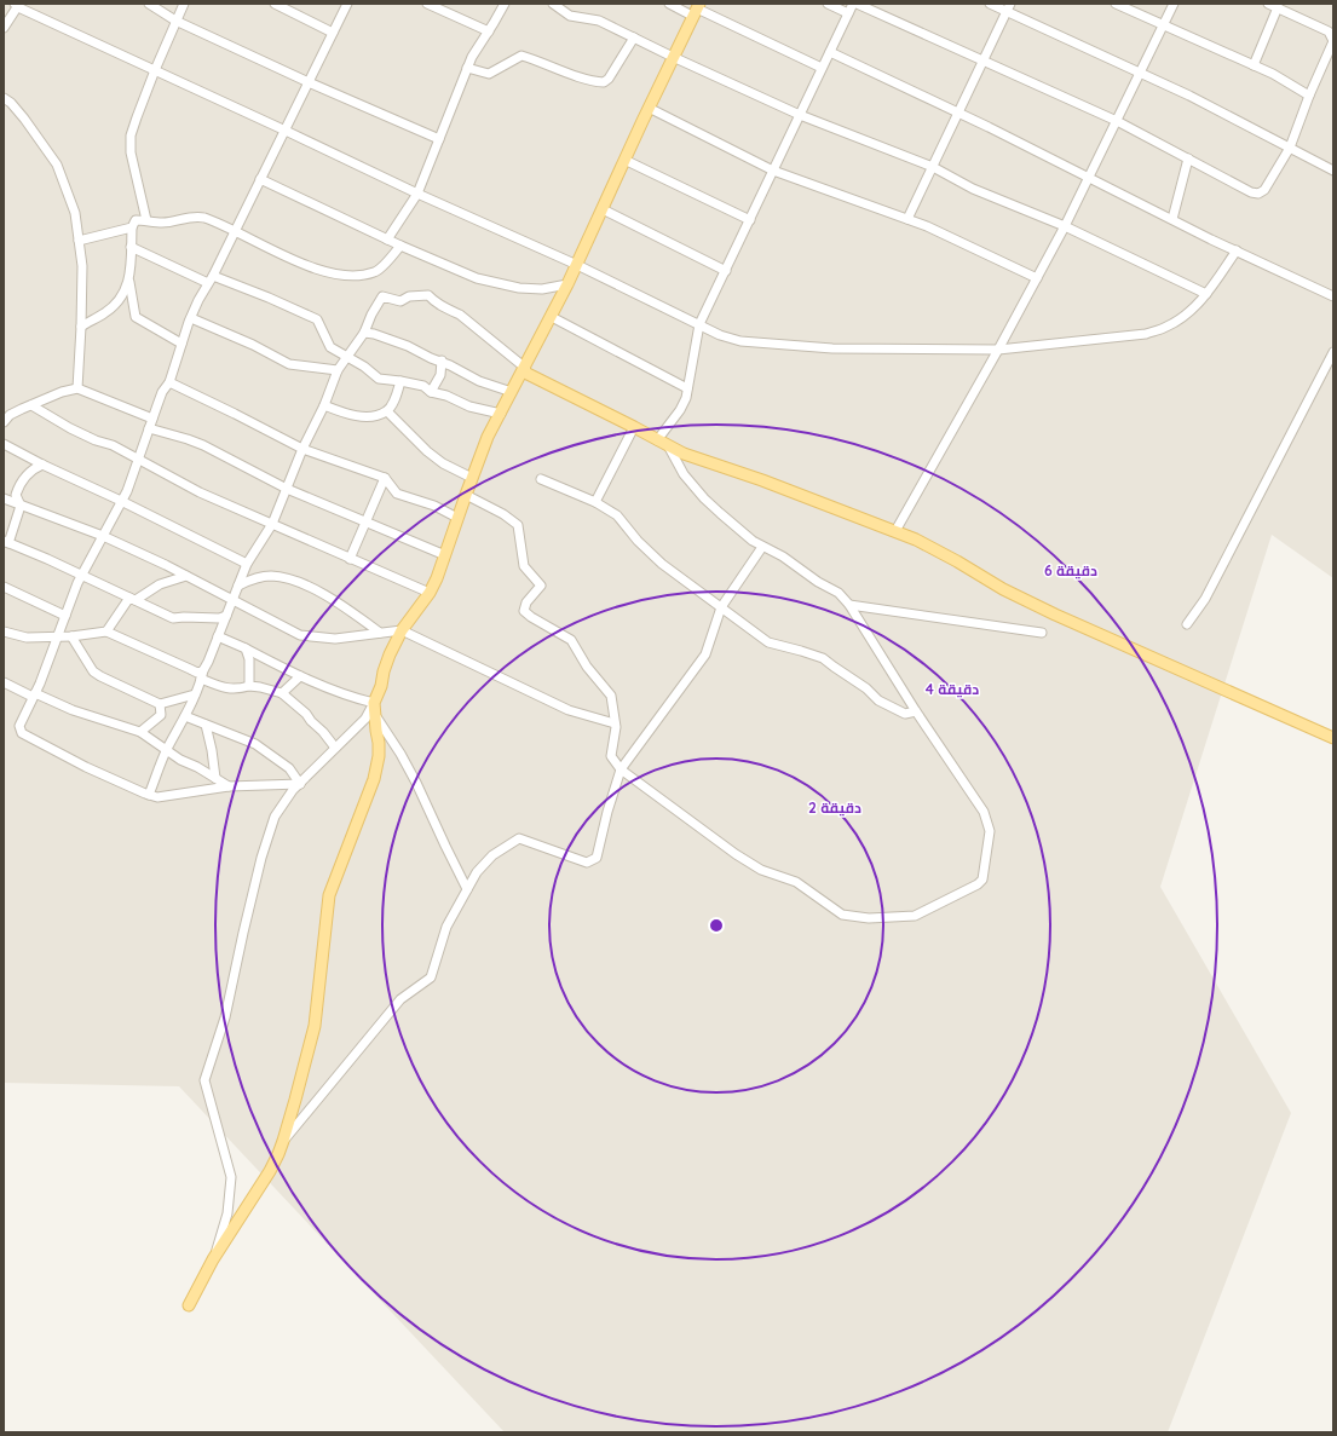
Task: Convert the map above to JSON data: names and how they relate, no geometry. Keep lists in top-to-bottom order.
{
  "rings": ["6 دقيقة", "4 دقيقة", "2 دقيقة"]
}
